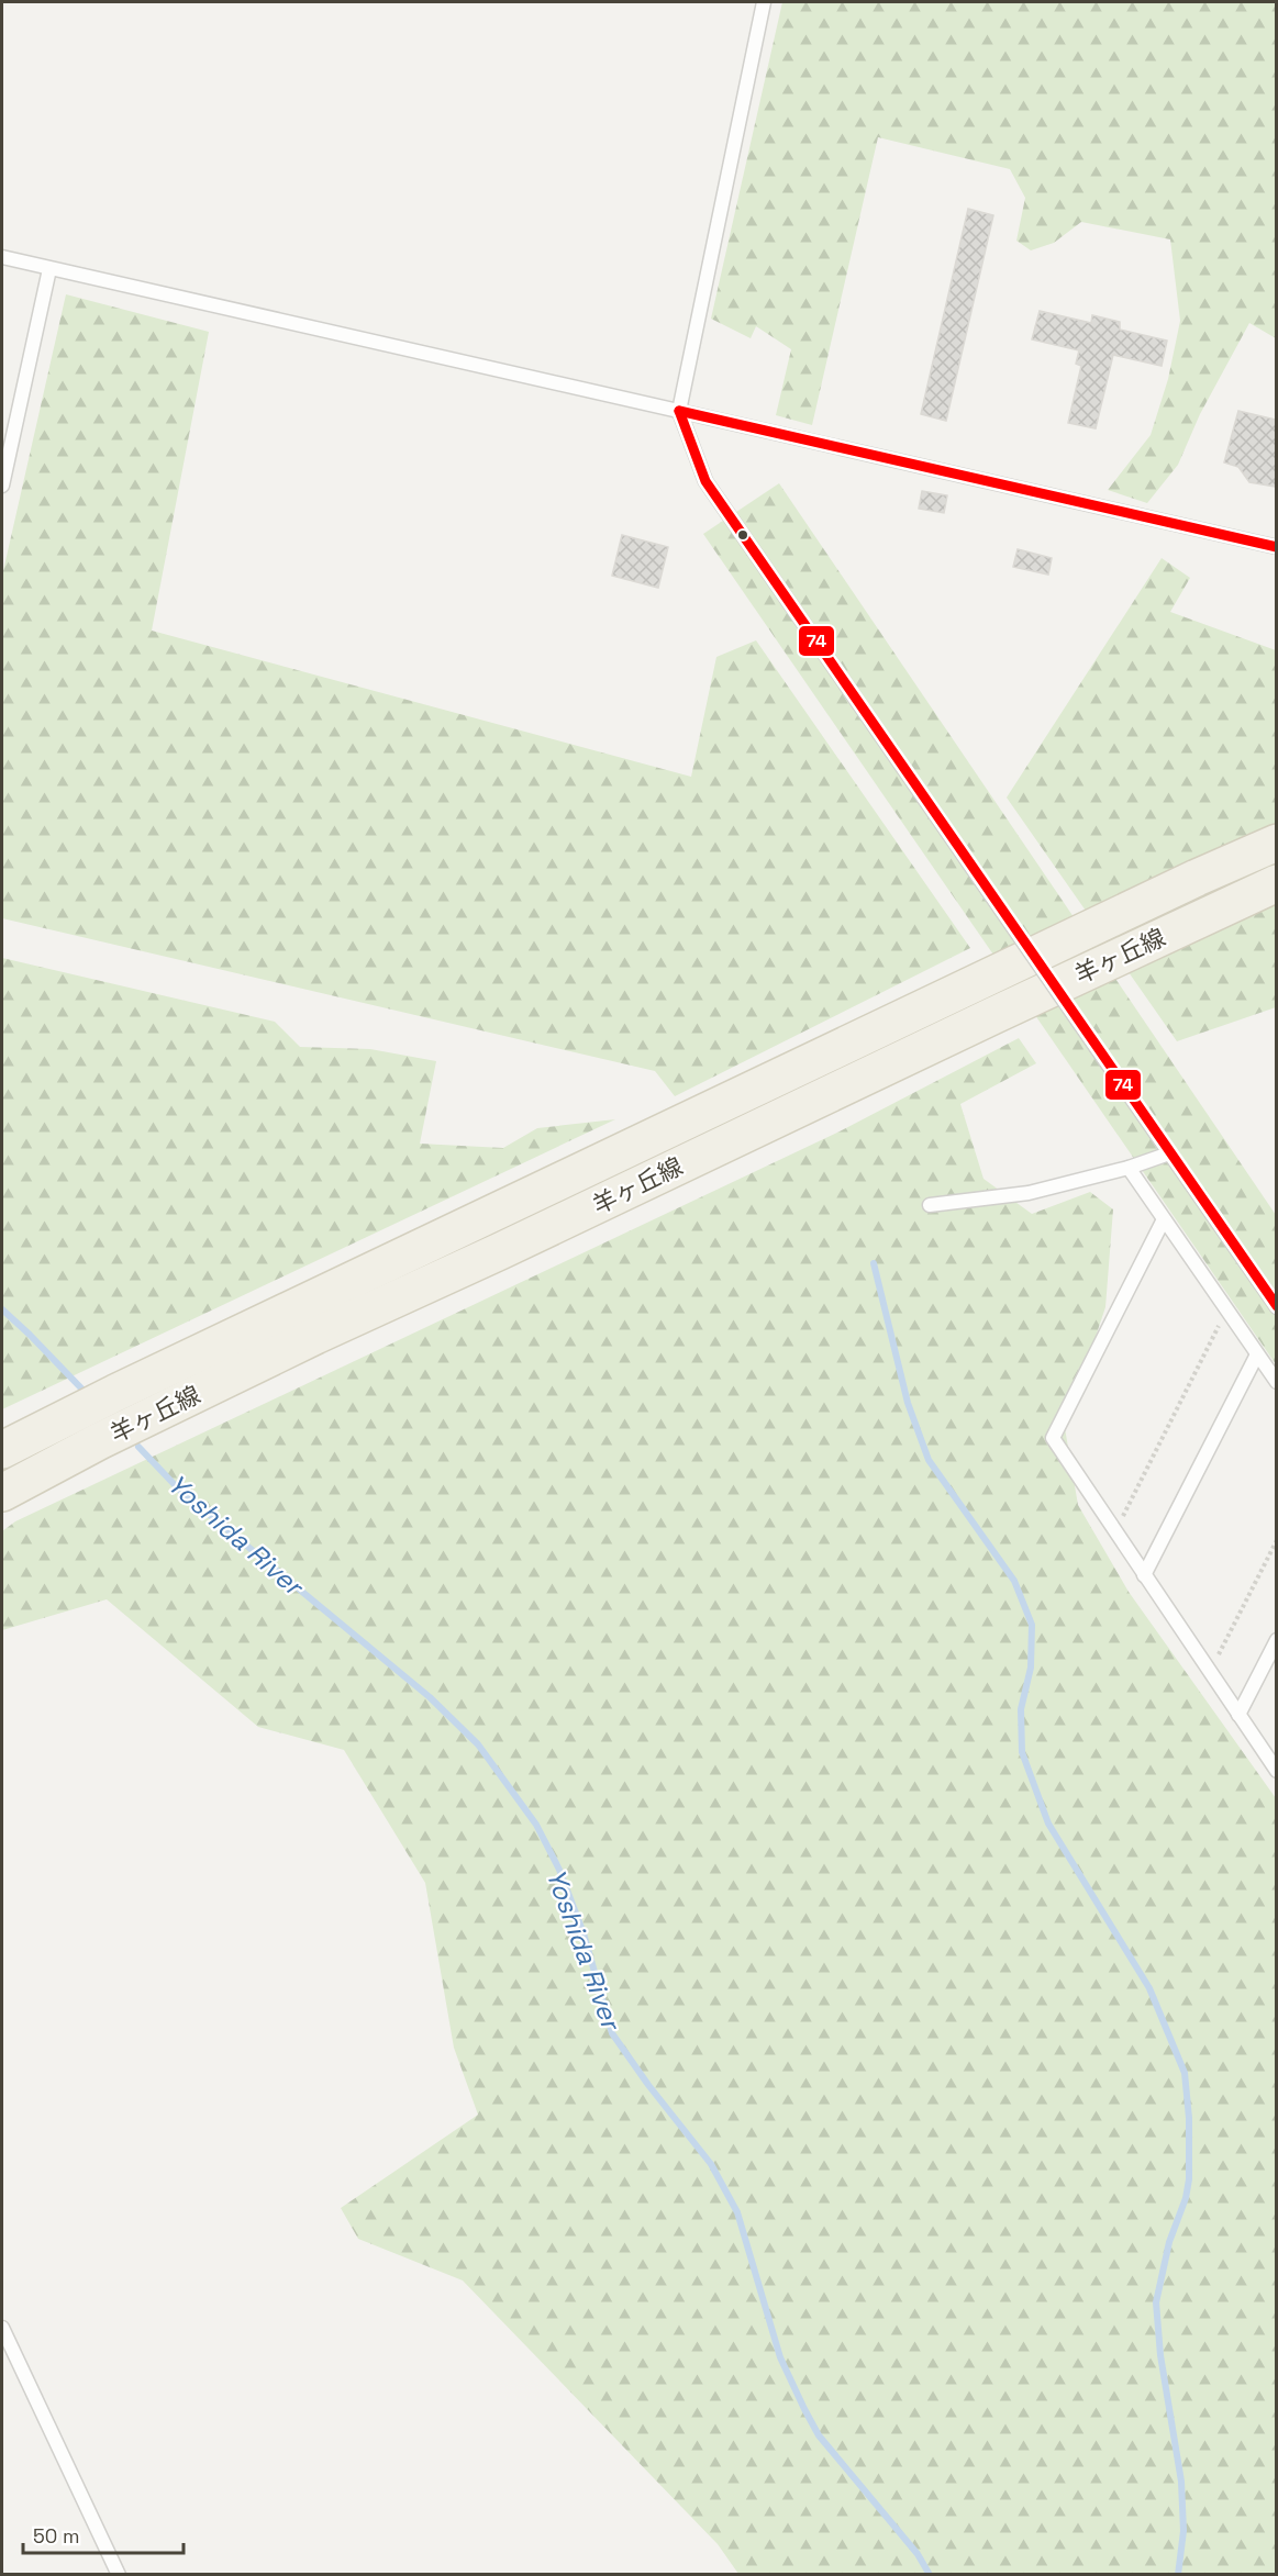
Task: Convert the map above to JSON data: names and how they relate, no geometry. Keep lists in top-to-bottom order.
{
  "streets": {
    "main road": ["羊ヶ丘線"]
  },
  "water": ["Yoshida River"],
  "lines": ["transit line 74"],
  "scale_bar": "50 m"
}
